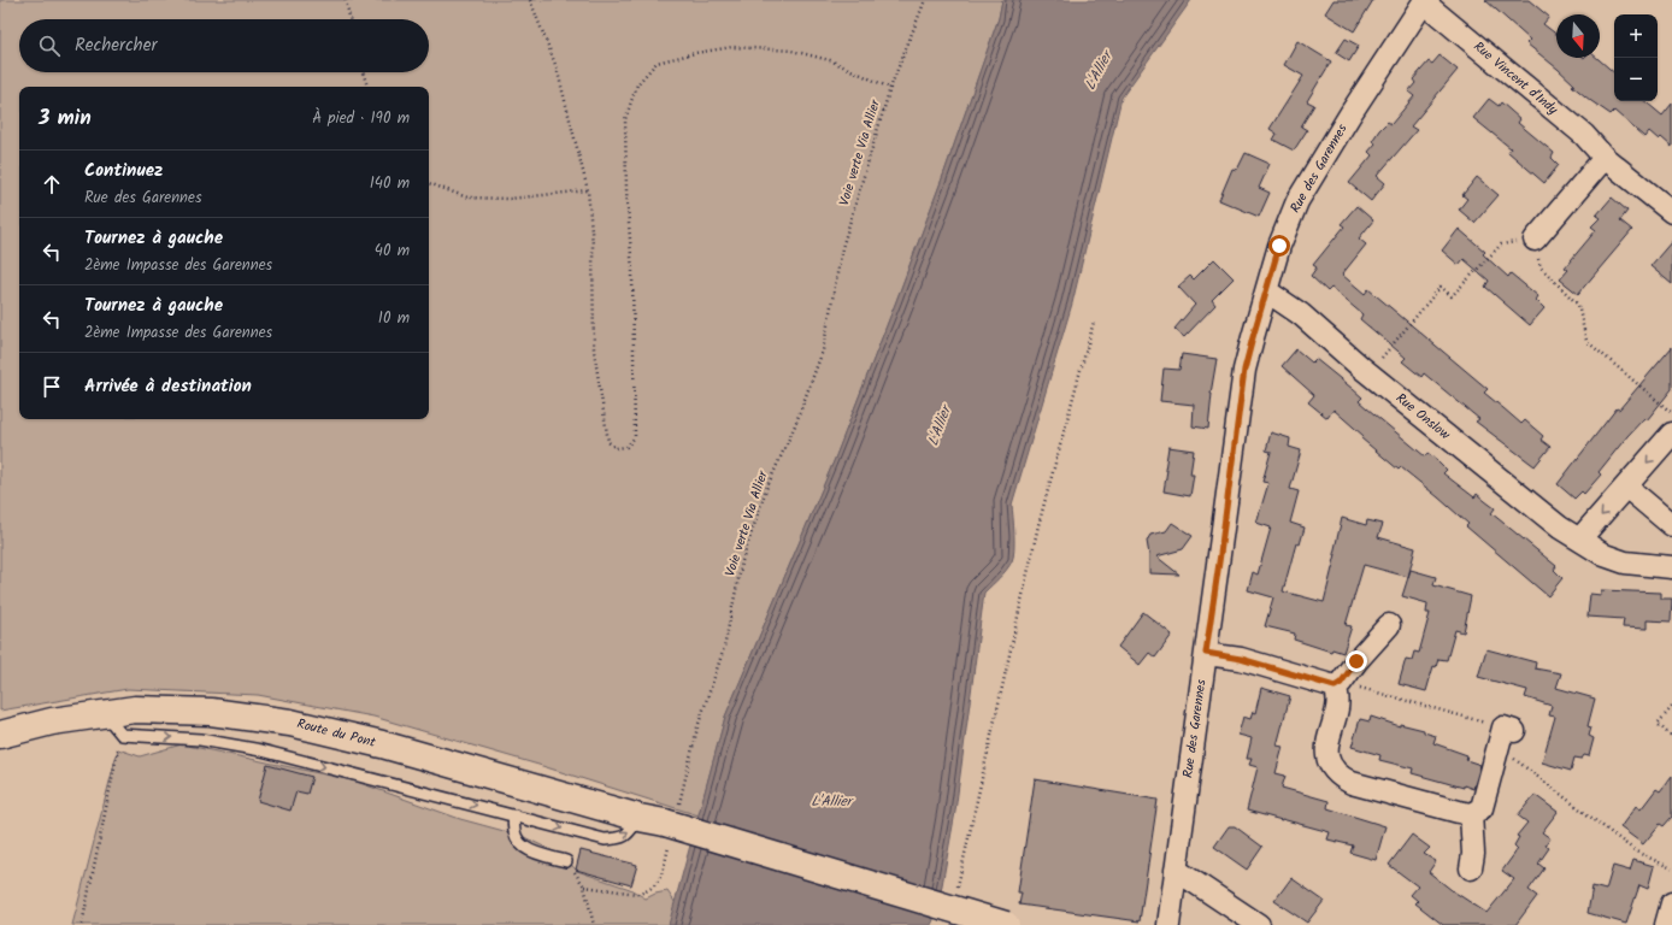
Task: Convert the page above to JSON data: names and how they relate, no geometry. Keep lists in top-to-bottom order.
{
  "streets": {
    "main road": ["Route du Pont"],
    "street": ["Rue Vincent d'Indy", "Rue des Garennes", "Rue Onslow"],
    "path": ["Voie verte Via Allier"]
  },
  "crossings": [
    ["Rue Vincent d'Indy", "Rue des Garennes"],
    ["Voie verte Via Allier", "Route du Pont"],
    ["Rue des Garennes", "Rue Onslow"]
  ],
  "water": ["L'Allier"],
  "north": "bottom",
  "page": {
    "map_buttons": ["+", "−"],
    "search": "Rechercher",
    "heading": ["3 min", "À pied · 190 m"],
    "list": [
      ["Continuez", "Rue des Garennes", "140 m"],
      ["Tournez à gauche", "2ème Impasse des Garennes", "40 m"],
      ["Tournez à gauche", "2ème Impasse des Garennes", "10 m"],
      "Arrivée à destination"
    ]
  }
}
